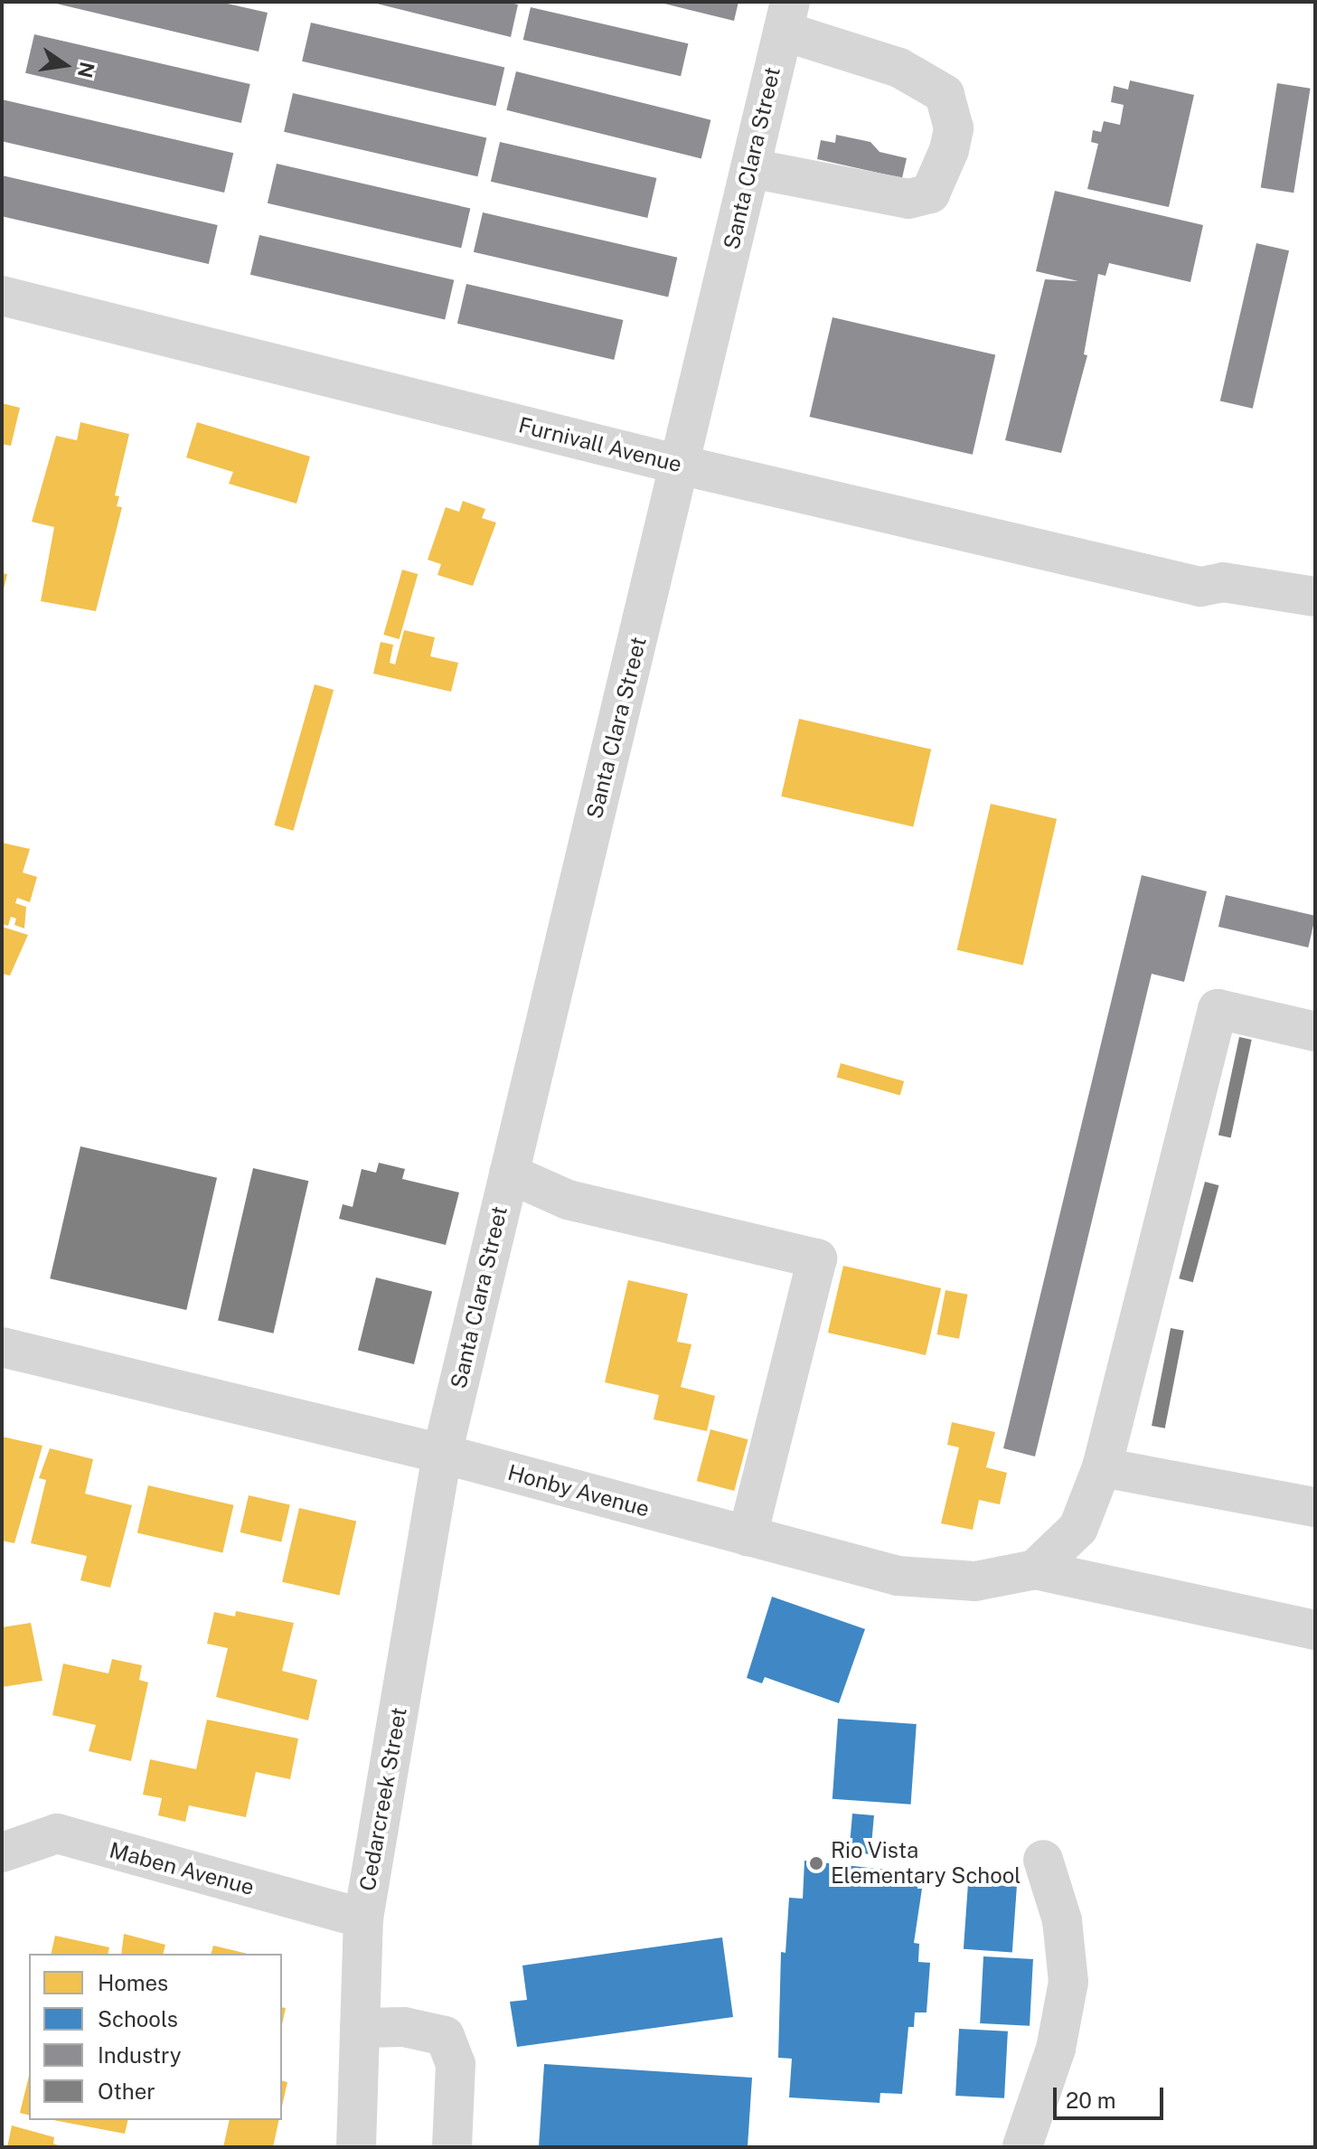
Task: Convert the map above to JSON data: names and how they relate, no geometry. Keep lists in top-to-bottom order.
{
  "streets": {
    "street": [
      "Santa Clara Street",
      "Furnivall Avenue",
      "Honby Avenue",
      "Cedarcreek Street",
      "Maben Avenue"
    ]
  },
  "crossings": [
    ["Santa Clara Street", "Furnivall Avenue"],
    ["Santa Clara Street", "Honby Avenue"],
    ["Santa Clara Street", "Cedarcreek Street"],
    ["Honby Avenue", "Cedarcreek Street"],
    ["Cedarcreek Street", "Maben Avenue"]
  ],
  "places": ["Rio Vista Elementary School"],
  "legend": [
    "Homes",
    "Schools",
    "Industry",
    "Other"
  ],
  "scale_bar": "20 m",
  "north": "right"
}
